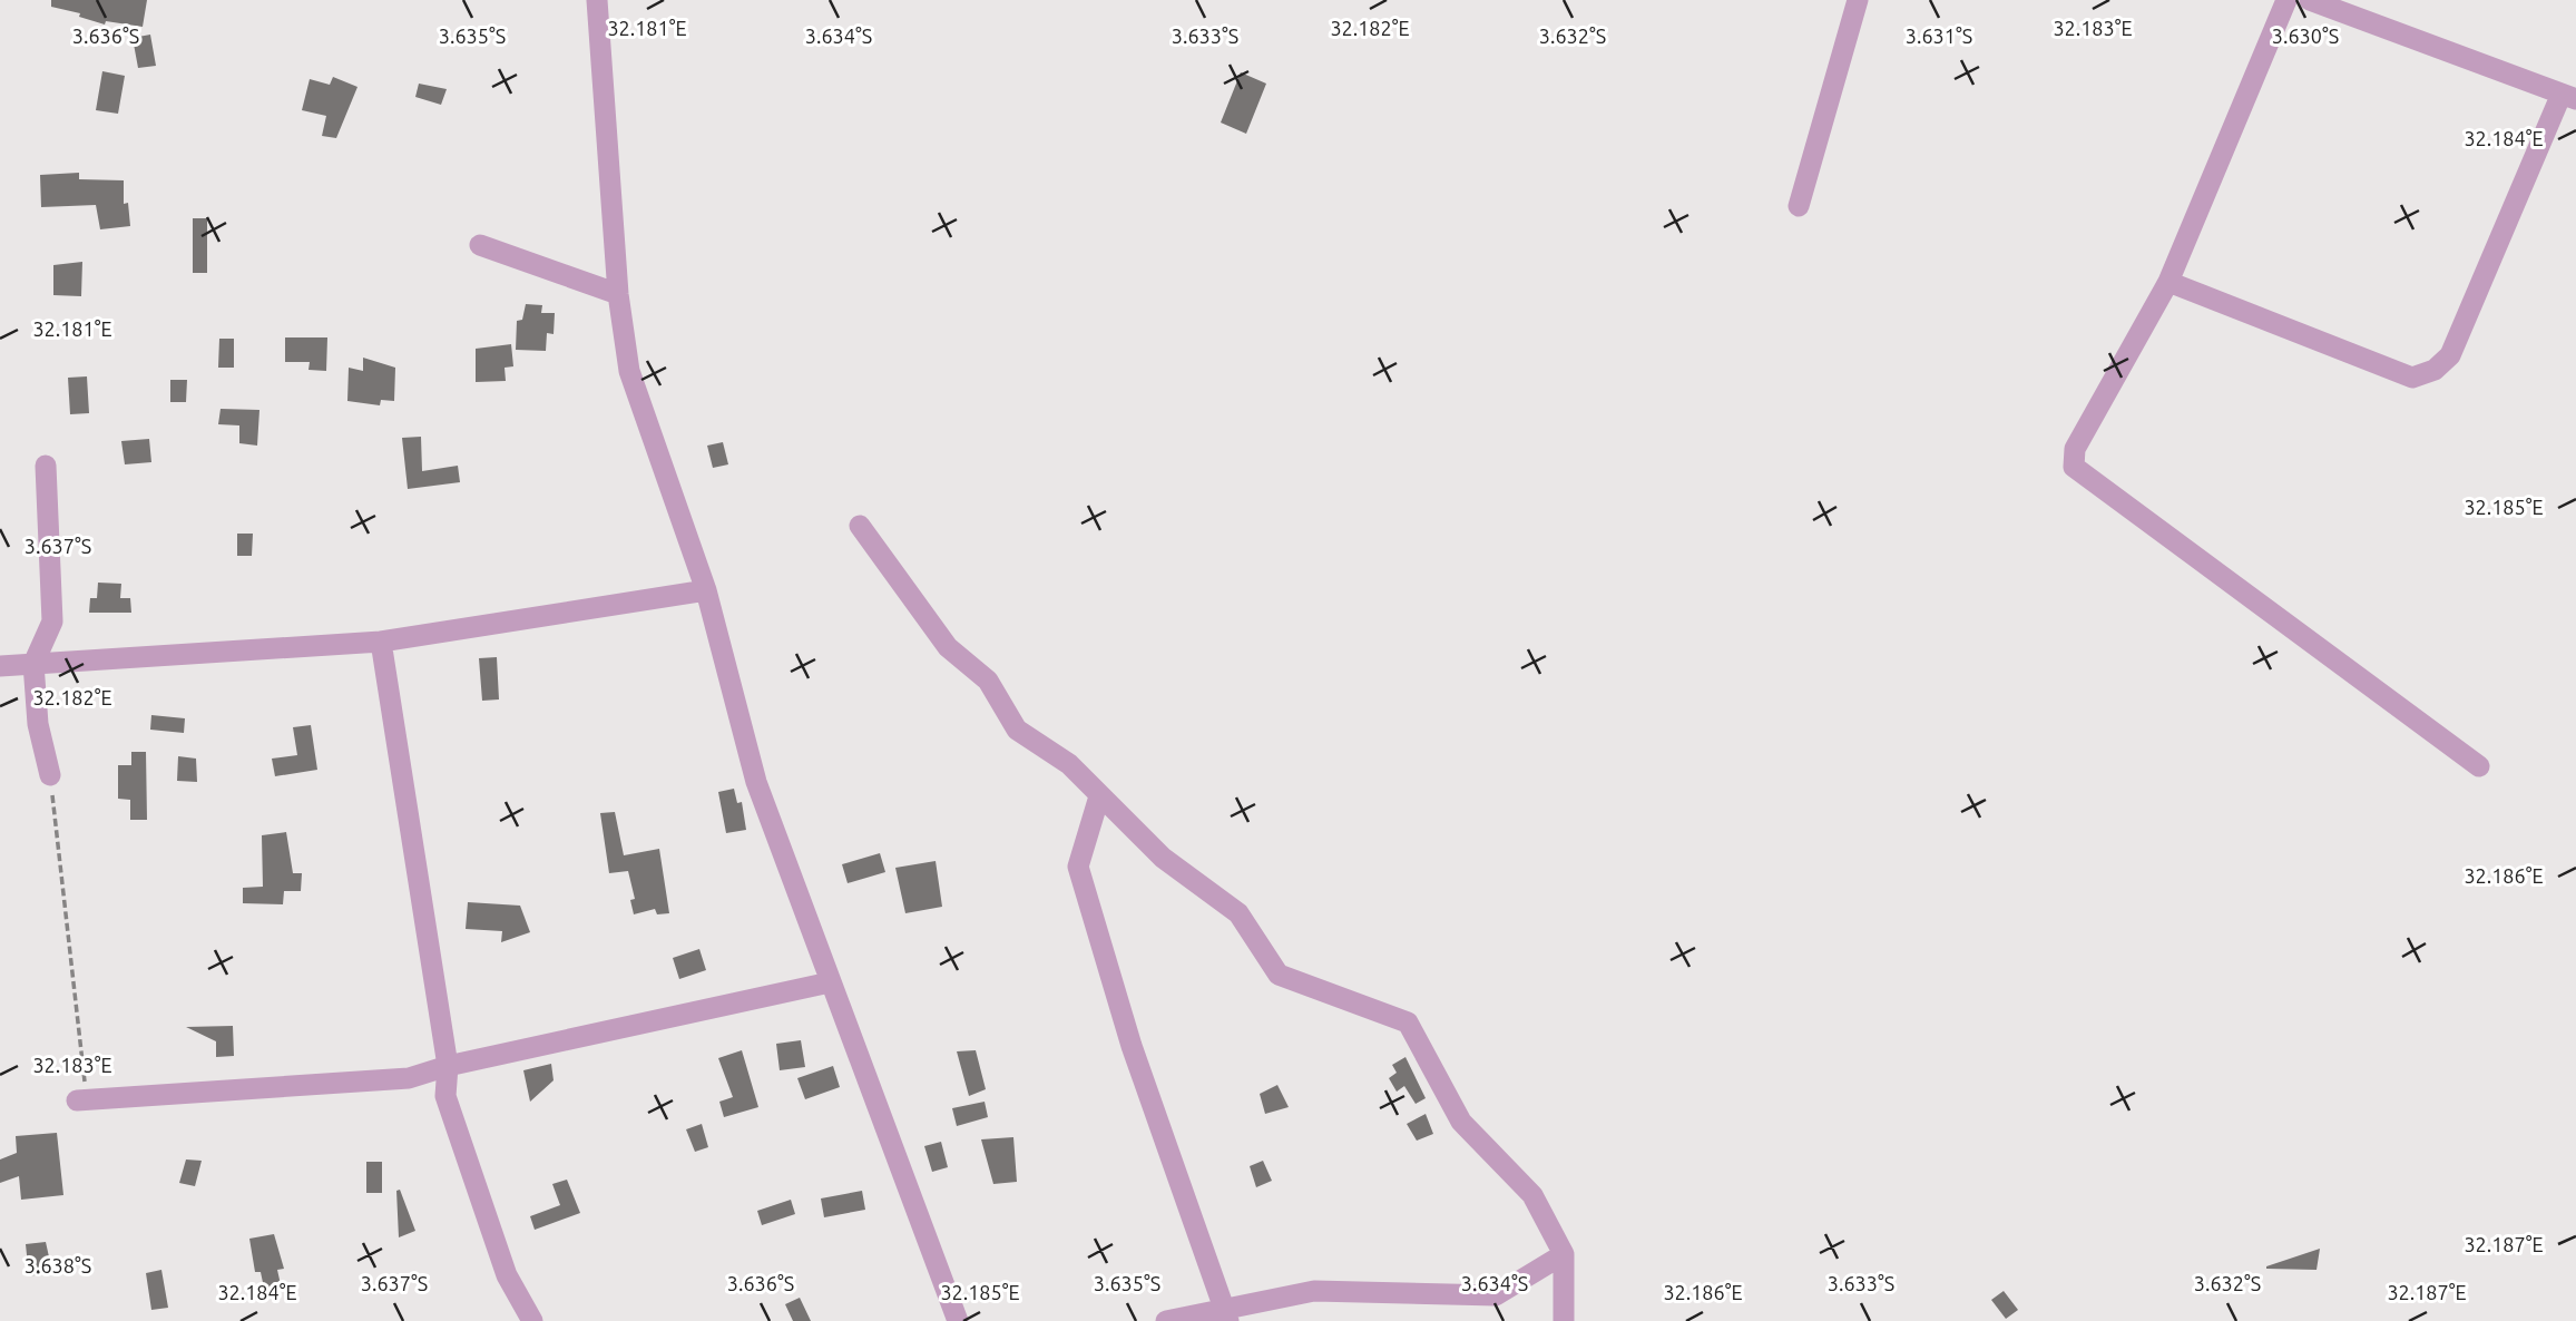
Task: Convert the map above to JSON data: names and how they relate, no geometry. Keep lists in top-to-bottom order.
{
  "coordinates": [
    "32.181°E",
    "32.182°E",
    "32.183°E",
    "3.636°S",
    "3.635°S",
    "3.634°S",
    "3.633°S",
    "3.632°S",
    "3.631°S",
    "3.630°S",
    "32.184°E",
    "32.185°E",
    "3.637°S",
    "32.186°E",
    "32.187°E",
    "3.638°S"
  ]
}
